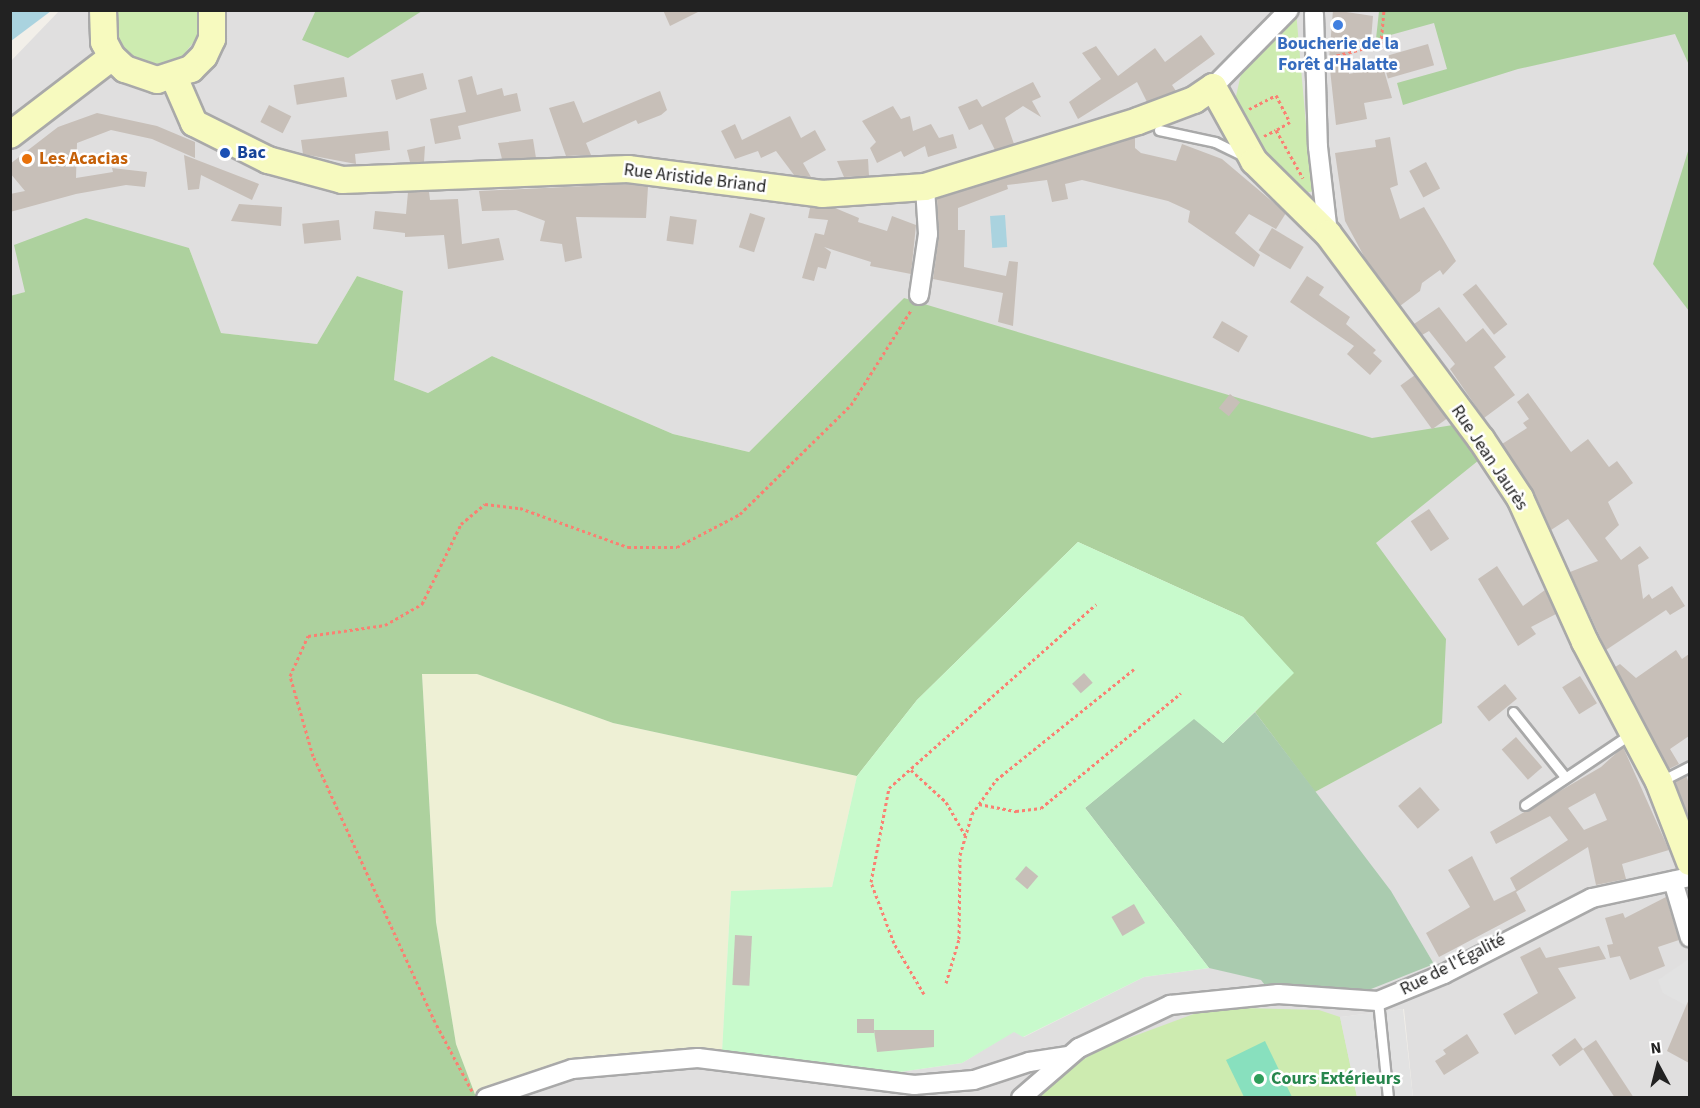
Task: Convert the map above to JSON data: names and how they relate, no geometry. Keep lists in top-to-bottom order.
{
  "streets": {
    "street": ["Rue Aristide Briand", "Rue Jean Jaurès", "Rue de l'Égalité"]
  },
  "crossings": [
    ["Rue Aristide Briand", "Rue Jean Jaurès"],
    ["Rue Jean Jaurès", "Rue de l'Égalité"]
  ],
  "places": [
    "Boucherie de la Forêt d'Halatte",
    "Bac",
    "Les Acacias",
    "Cours Extérieurs"
  ],
  "north": "top"
}
